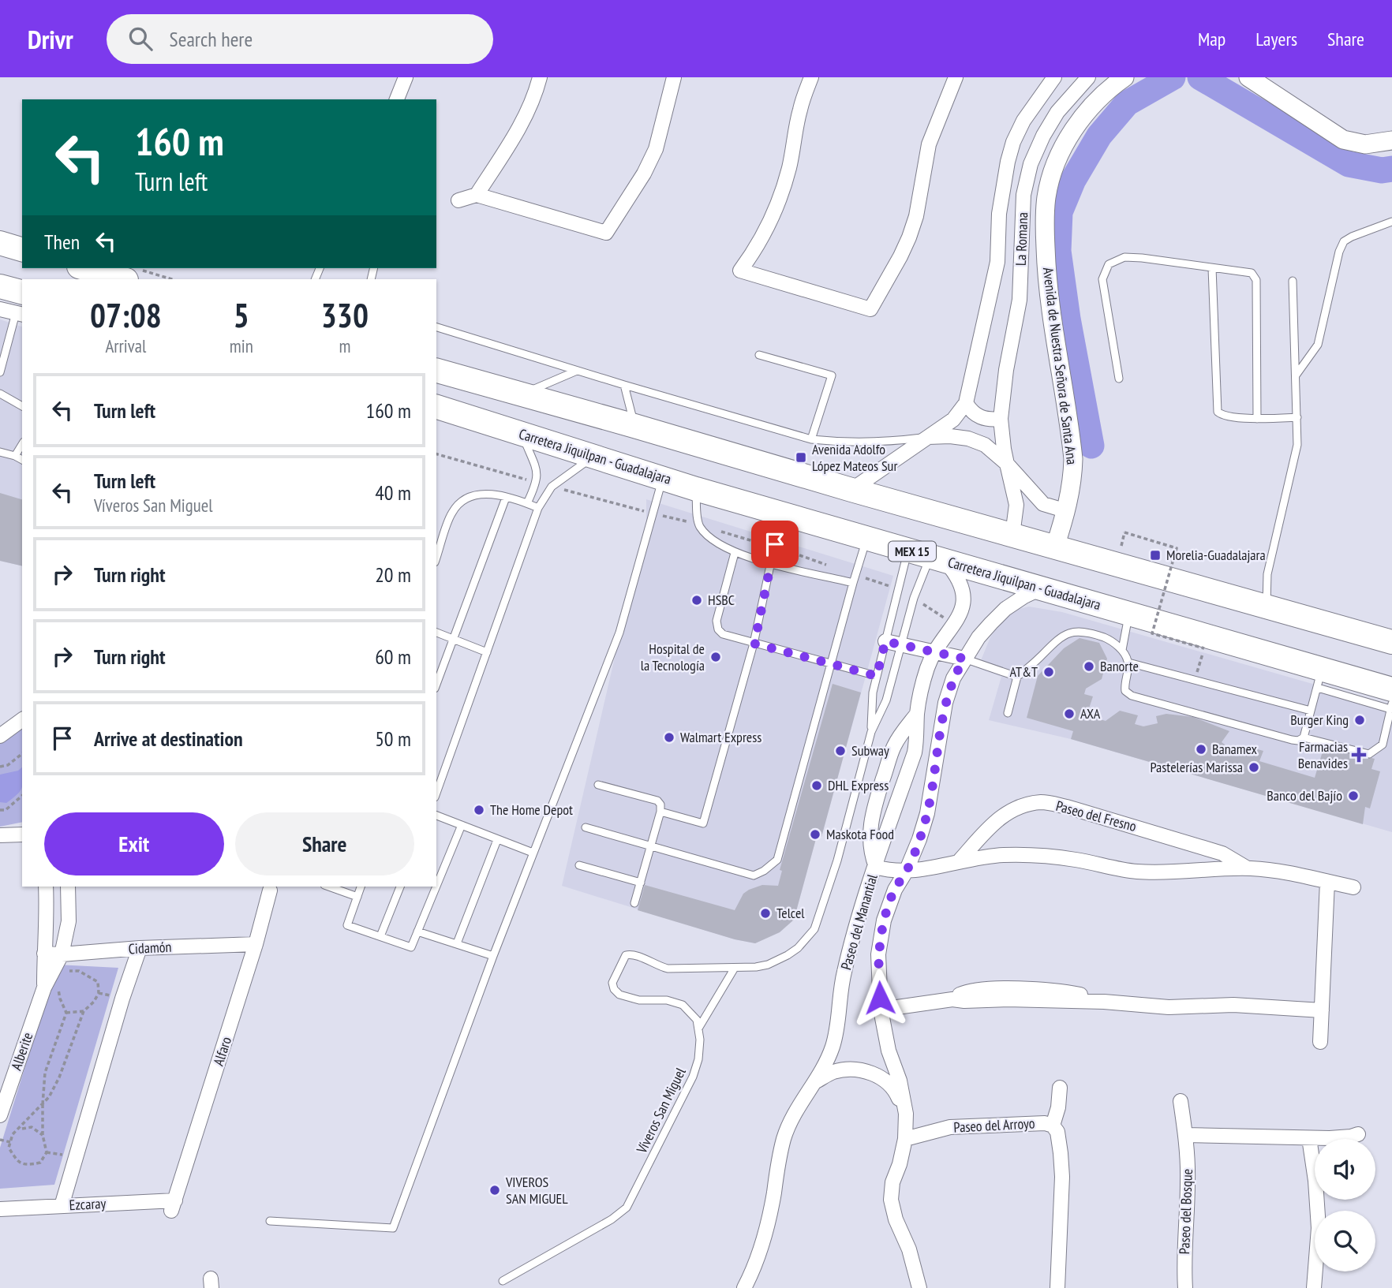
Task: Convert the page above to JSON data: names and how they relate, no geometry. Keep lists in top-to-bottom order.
{
  "streets": {
    "highway": ["Carretera Jiquilpan - Guadalajara", "MEX 15"],
    "street": [
      "La Romana",
      "Avenida de Nuestra Señora de Santa Ana",
      "Paseo del Fresno",
      "Paseo del Manantial",
      "Cidamón",
      "Alberite",
      "Alfaro",
      "Paseo del Arroyo",
      "Ezcaray",
      "Paseo del Bosque"
    ],
    "lane": ["Víveros San Miguel"]
  },
  "crossings": [
    ["Carretera Jiquilpan - Guadalajara", "Paseo del Manantial"],
    ["Paseo del Fresno", "Paseo del Manantial"],
    ["Paseo del Manantial", "Paseo del Arroyo"],
    ["Cidamón", "Alberite"],
    ["Cidamón", "Alfaro"],
    ["Alfaro", "Ezcaray"]
  ],
  "places": {
    "transit": ["Avenida Adolfo López Mateos Sur", "Morelia-Guadalajara"],
    "other": [
      "HSBC",
      "Hospital de la Tecnología",
      "Banorte",
      "AT&T",
      "AXA",
      "Burger King",
      "Walmart Express",
      "Banamex",
      "Subway",
      "Pastelerías Marissa",
      "DHL Express",
      "Banco del Bajío",
      "The Home Depot",
      "Maskota Food",
      "Telcel",
      "VIVEROS SAN MIGUEL"
    ],
    "health": ["Farmacias Benavides"]
  },
  "page": {
    "header": "Drivr",
    "search": "Search here",
    "nav": ["Map", "Layers", "Share"],
    "turn": ["160 m", "Turn left"],
    "then": "Then",
    "eta": [
      "07:08",
      "Arrival",
      "5",
      "min",
      "330",
      "m"
    ],
    "list": [
      {
        "name": "Turn left",
        "value": "160 m"
      },
      {
        "name": "Turn left",
        "note": "Víveros San Miguel",
        "value": "40 m"
      },
      {
        "name": "Turn right",
        "value": "20 m"
      },
      {
        "name": "Turn right",
        "value": "60 m"
      },
      {
        "name": "Arrive at destination",
        "value": "50 m"
      }
    ],
    "buttons": ["Exit", "Share"]
  }
}
